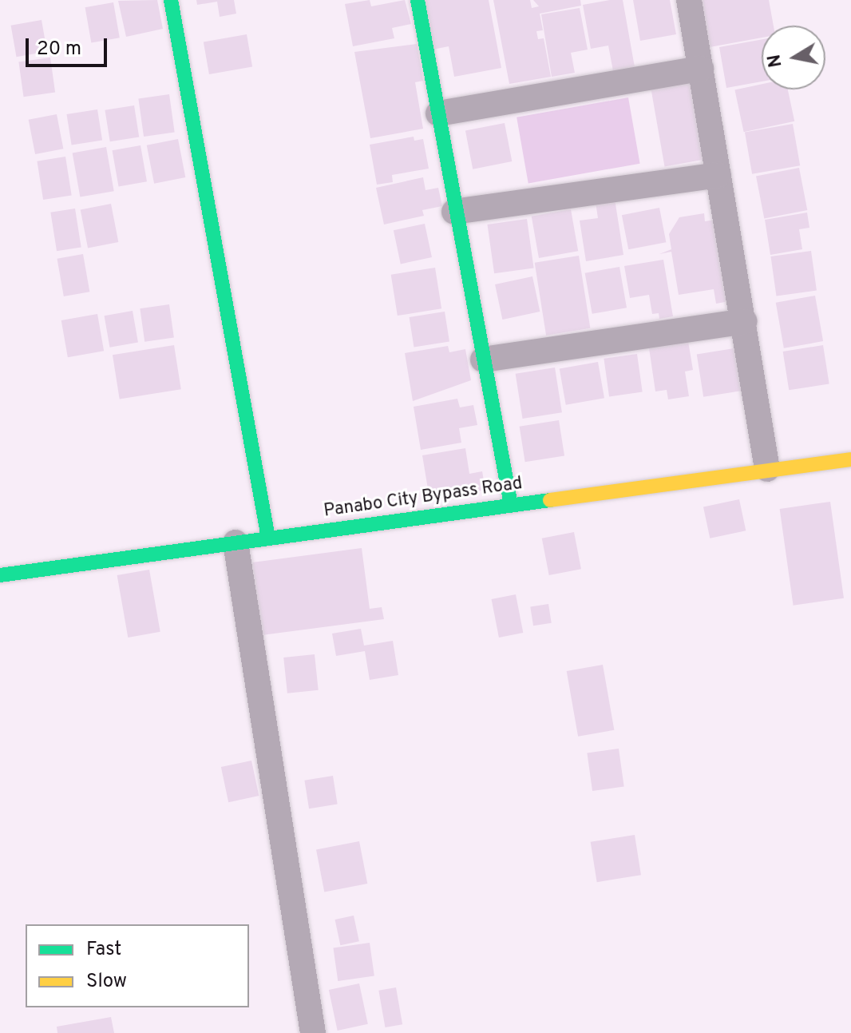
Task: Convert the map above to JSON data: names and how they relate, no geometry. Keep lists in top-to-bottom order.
{
  "streets": {
    "street": ["Panabo City Bypass Road"]
  },
  "legend": ["Fast", "Slow"],
  "scale_bar": "20 m",
  "north": "left"
}
